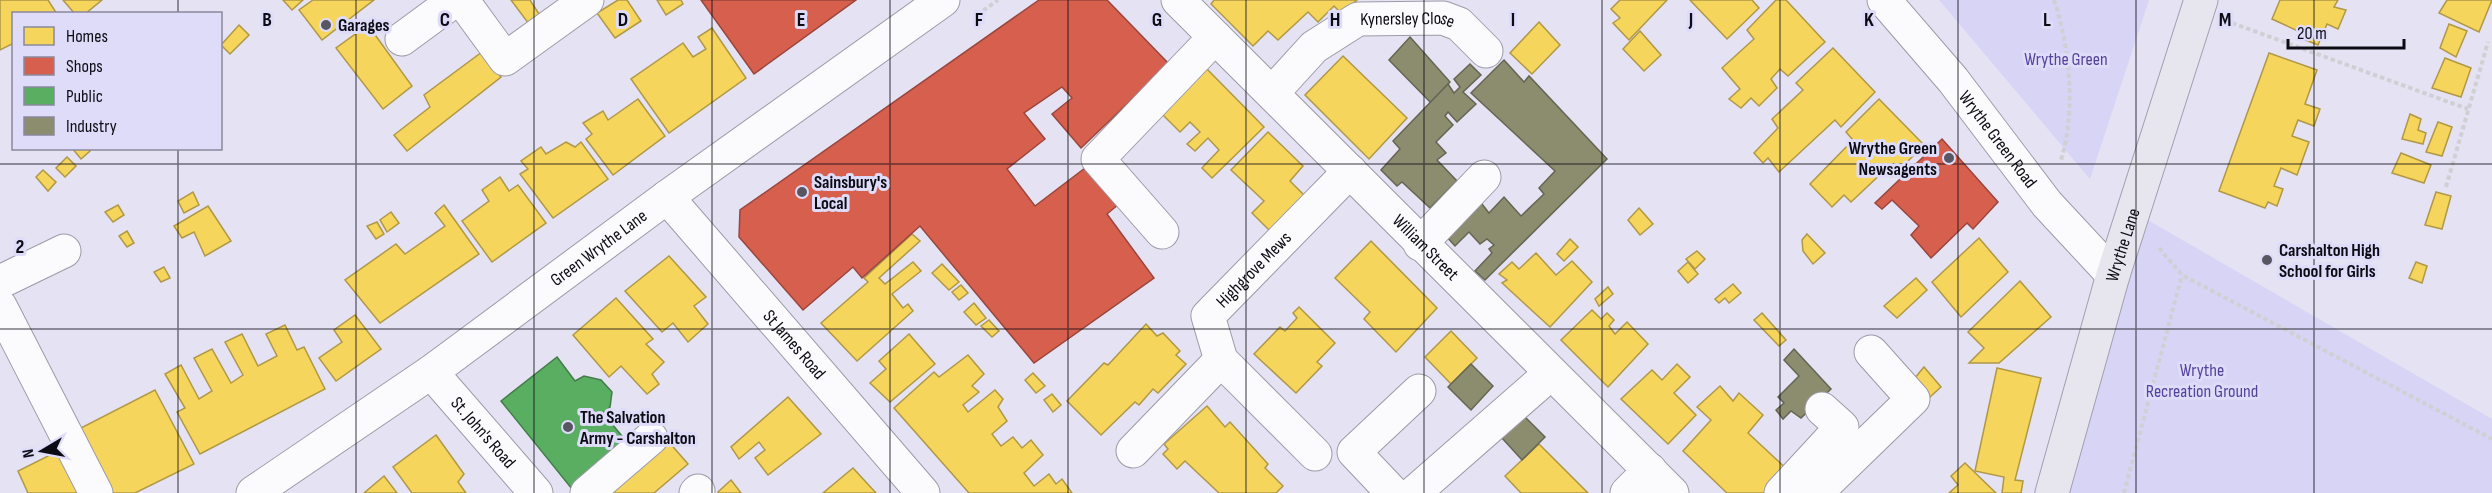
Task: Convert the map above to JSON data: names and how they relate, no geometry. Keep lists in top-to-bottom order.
{
  "streets": {
    "main road": ["Wrythe Lane"],
    "street": [
      "Kynersley Close",
      "Wrythe Green Road",
      "William Street",
      "Green Wrythe Lane",
      "Highgrove Mews",
      "St James Road",
      "St. John's Road"
    ]
  },
  "crossings": [
    ["Kynersley Close", "William Street"],
    ["Wrythe Green Road", "Wrythe Lane"],
    ["William Street", "Highgrove Mews"],
    ["Green Wrythe Lane", "St James Road"],
    ["Green Wrythe Lane", "St. John's Road"]
  ],
  "parks": ["Wrythe Green", "Wrythe Recreation Ground"],
  "places": [
    "Garages",
    "Wrythe Green Newsagents",
    "Sainsbury's Local",
    "Carshalton High School for Girls",
    "The Salvation Army - Carshalton"
  ],
  "legend": [
    "Homes",
    "Shops",
    "Public",
    "Industry"
  ],
  "scale_bar": "20 m",
  "north": "left",
  "grid": {
    "columns": [
      "B",
      "C",
      "D",
      "E",
      "F",
      "G",
      "H",
      "I",
      "J",
      "K",
      "L",
      "M"
    ],
    "rows": ["2"]
  }
}
